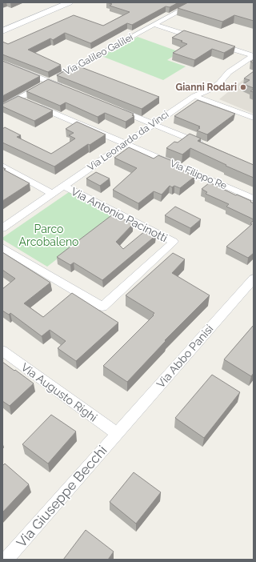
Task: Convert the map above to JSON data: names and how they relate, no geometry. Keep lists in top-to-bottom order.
{
  "streets": {
    "street": [
      "Via Galileo Galilei",
      "Via Leonardo da Vinci",
      "Via Filippo Re",
      "Via Antonio Pacinotti",
      "Via Abbo Panisi",
      "Via Augusto Righi",
      "Via Giuseppe Becchi"
    ]
  },
  "crossings": [
    ["Via Galileo Galilei", "Via Filippo Re"],
    ["Via Leonardo da Vinci", "Via Filippo Re"],
    ["Via Leonardo da Vinci", "Via Antonio Pacinotti"],
    ["Via Abbo Panisi", "Via Augusto Righi"],
    ["Via Abbo Panisi", "Via Giuseppe Becchi"],
    ["Via Augusto Righi", "Via Giuseppe Becchi"]
  ],
  "parks": ["Parco Arcobaleno"],
  "places": ["Gianni Rodari"]
}
